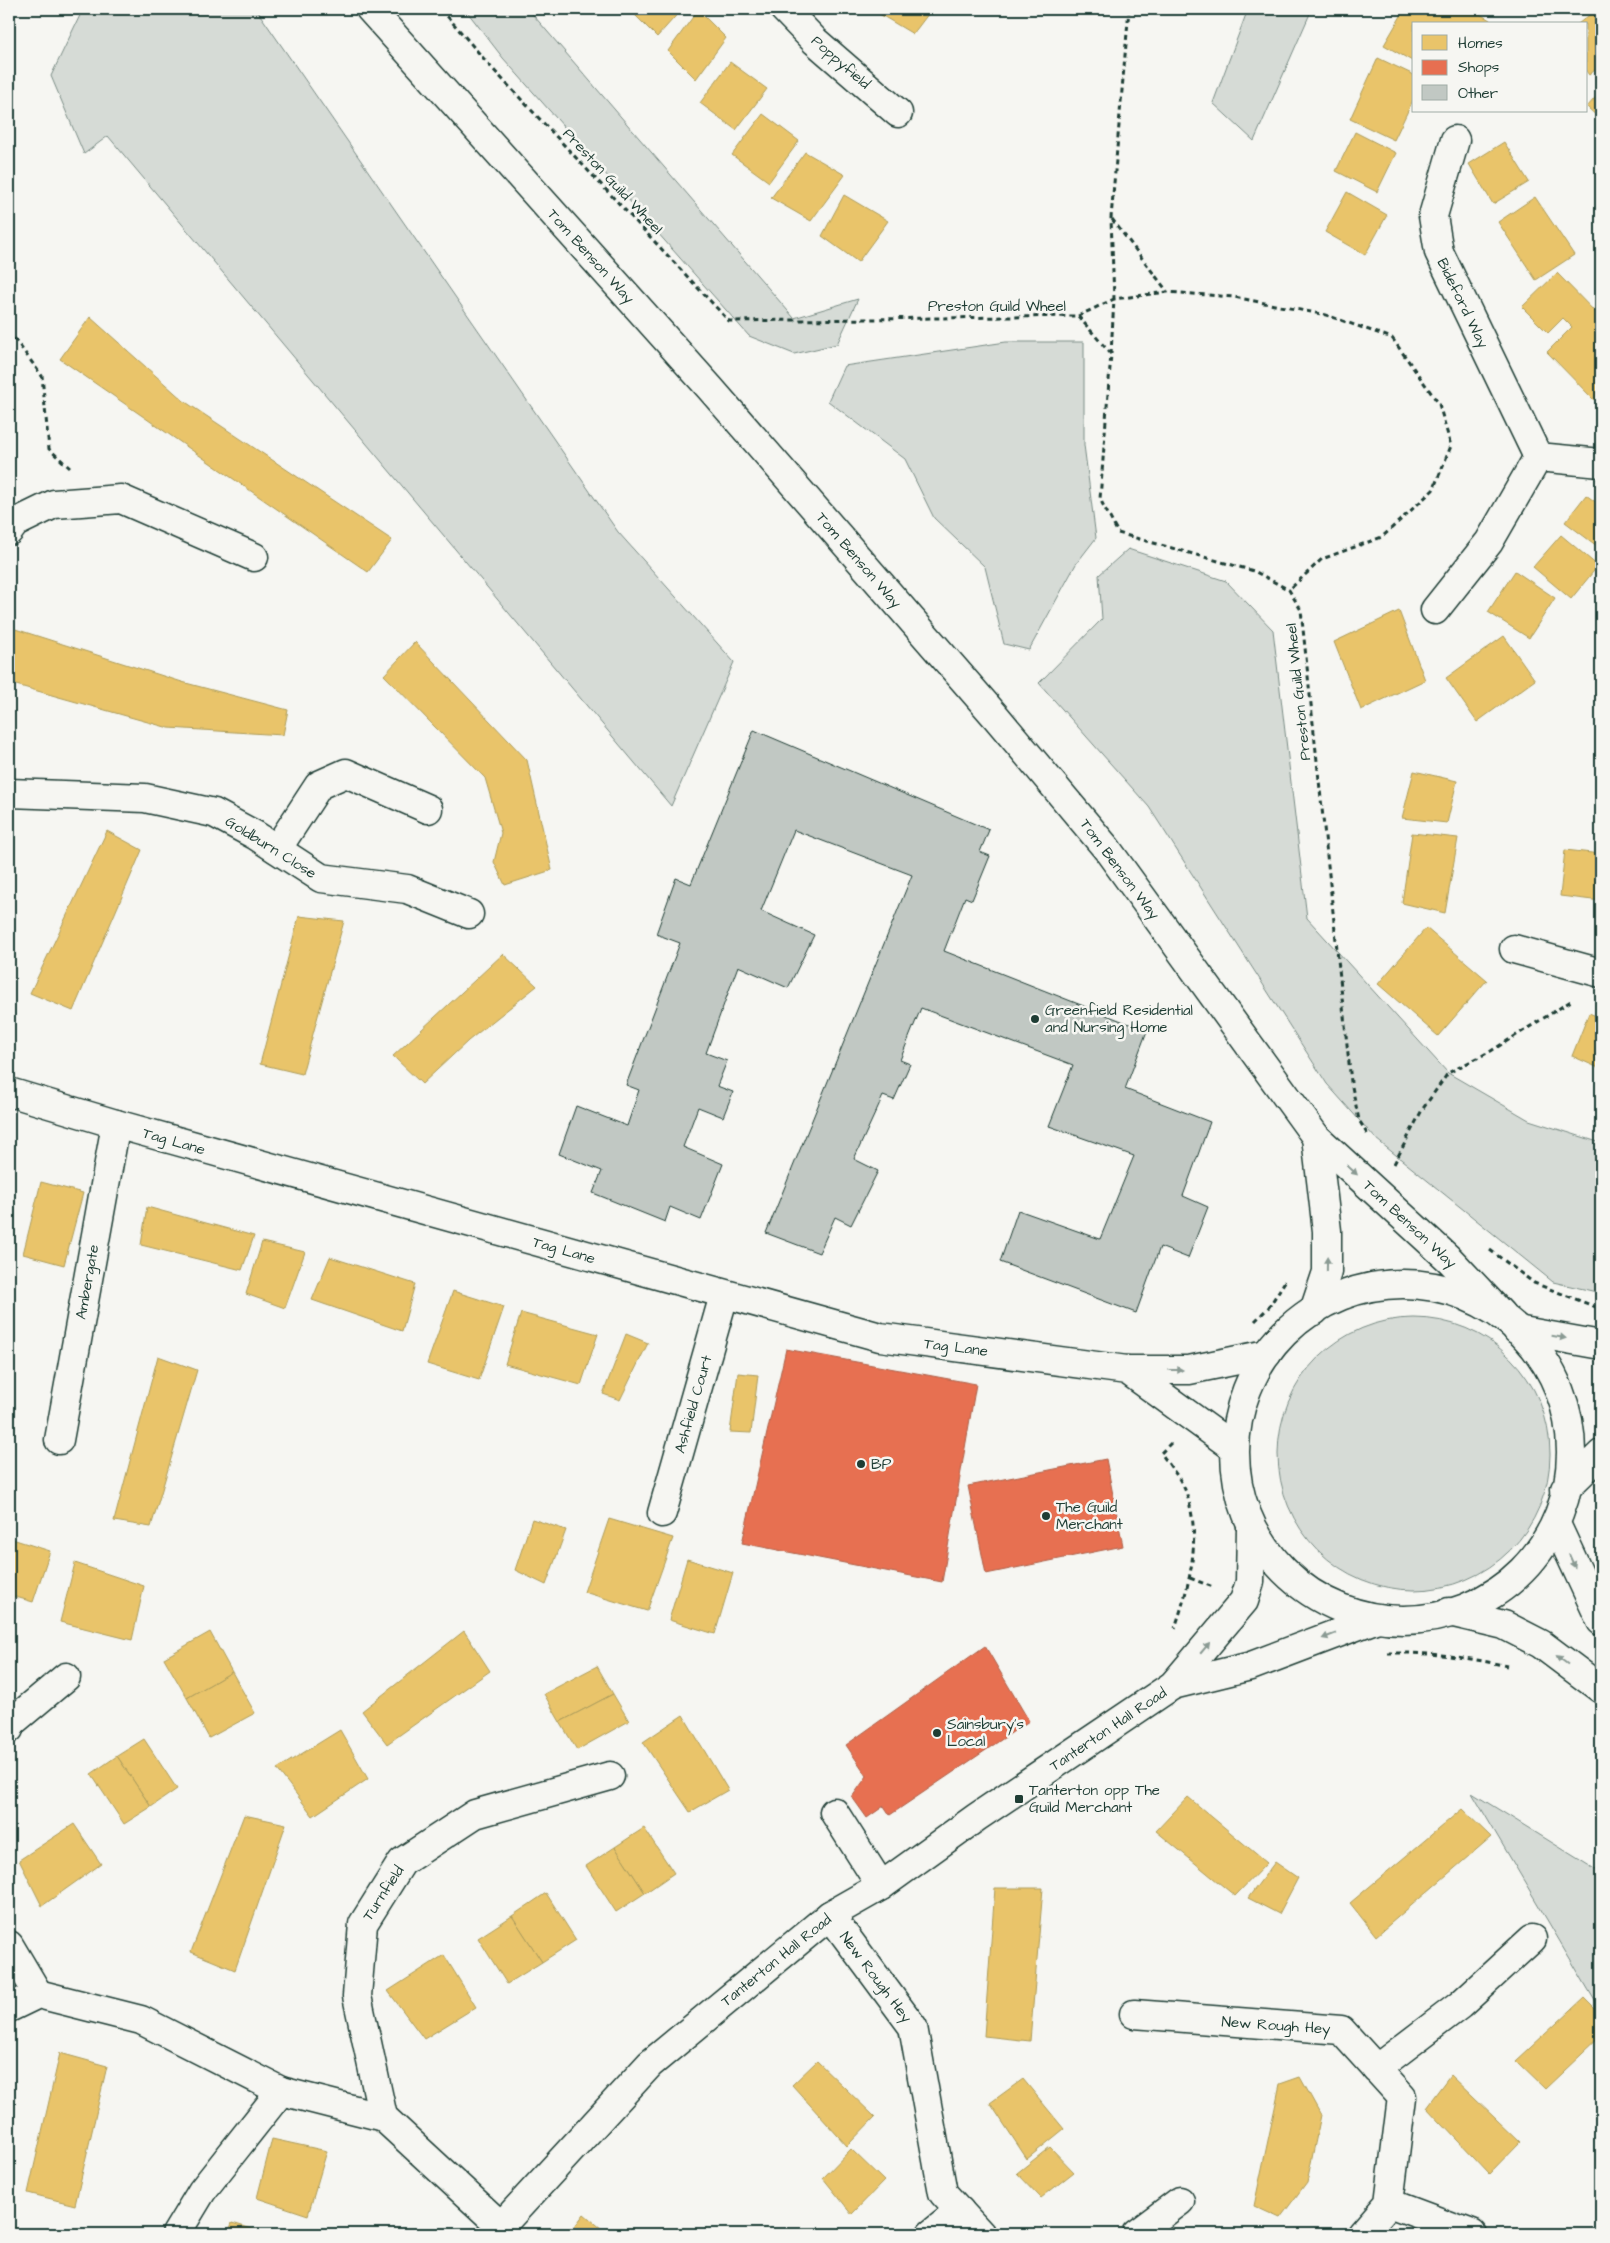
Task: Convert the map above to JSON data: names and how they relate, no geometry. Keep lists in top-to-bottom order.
{
  "streets": {
    "street": [
      "Poppyfield",
      "Tom Benson Way",
      "Bideford Way",
      "Goldburn Close",
      "Tag Lane",
      "Ambergate",
      "Ashfield Court",
      "Tanterton Hall Road",
      "Turnfield",
      "New Rough Hey"
    ],
    "path": ["Preston Guild Wheel"]
  },
  "crossings": [
    ["Tag Lane", "Ambergate"],
    ["Tag Lane", "Ashfield Court"],
    ["Tanterton Hall Road", "New Rough Hey"]
  ],
  "places": {
    "other": [
      "Greenfield Residential and Nursing Home",
      "BP",
      "The Guild Merchant",
      "Sainsbury's Local"
    ],
    "transit": ["Tanterton opp The Guild Merchant"]
  },
  "legend": ["Homes", "Shops", "Other"]
}
